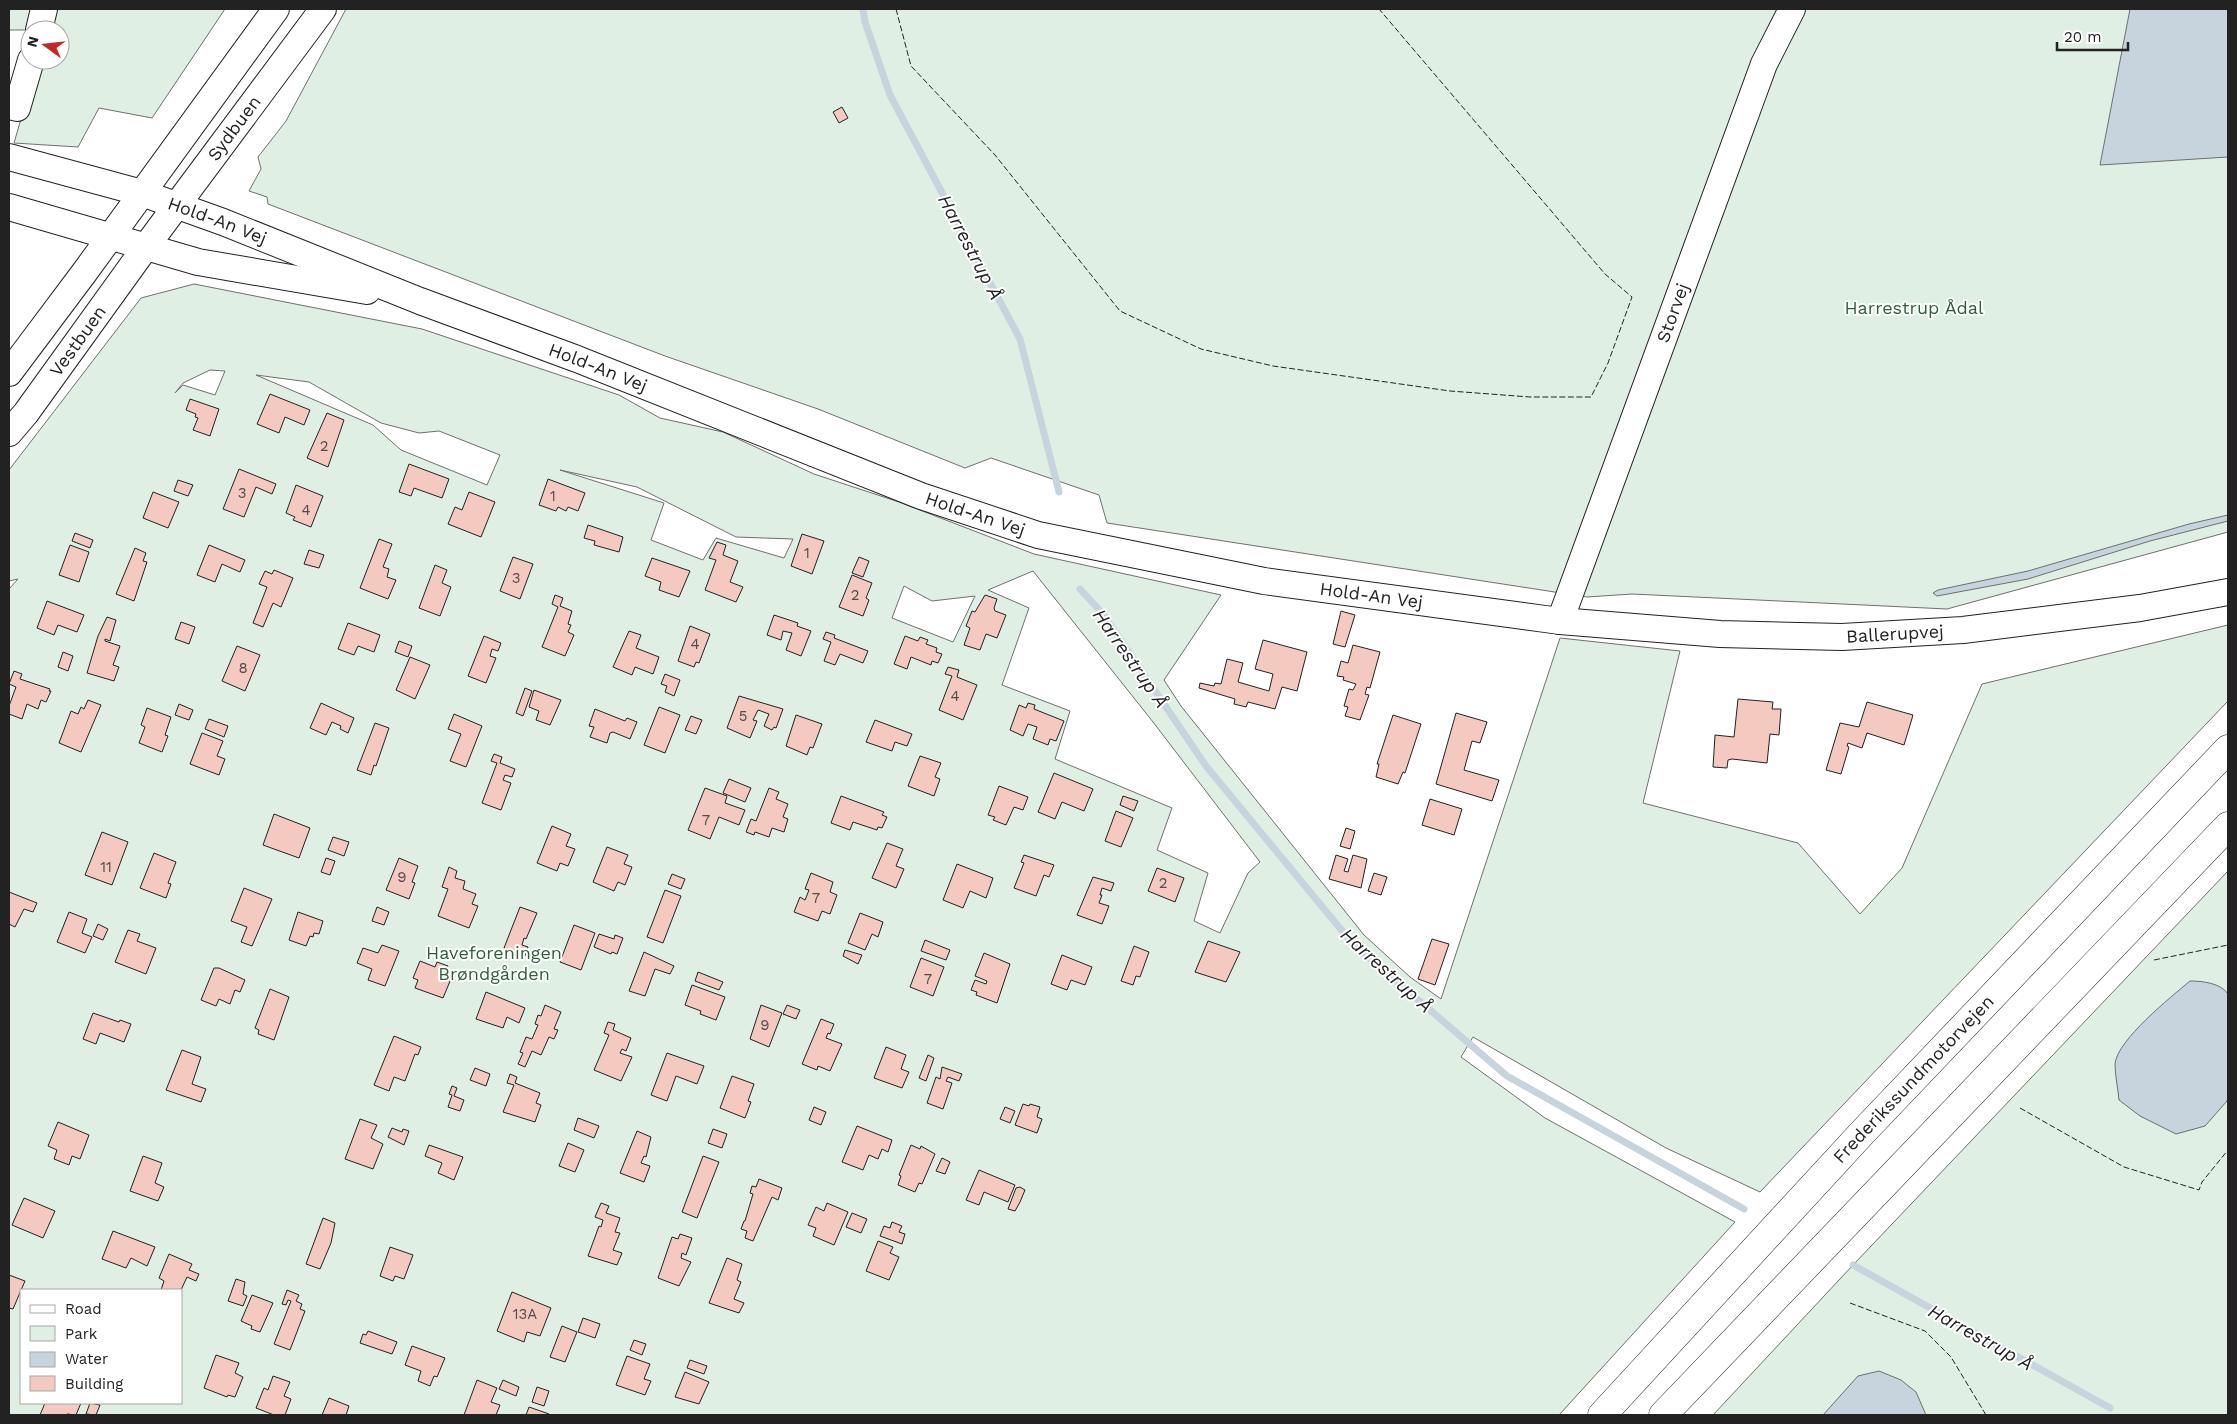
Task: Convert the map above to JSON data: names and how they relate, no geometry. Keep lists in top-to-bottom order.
{
  "streets": {
    "highway": ["Frederikssundmotorvejen"],
    "street": [
      "Sydbuen",
      "Hold-An Vej",
      "Storvej",
      "Vestbuen",
      "Ballerupvej"
    ]
  },
  "crossings": [
    ["Sydbuen", "Hold-An Vej"],
    ["Sydbuen", "Vestbuen"],
    ["Hold-An Vej", "Storvej"],
    ["Hold-An Vej", "Vestbuen"],
    ["Hold-An Vej", "Ballerupvej"],
    ["Storvej", "Ballerupvej"]
  ],
  "water": ["Harrestrup Å"],
  "parks": ["Harrestrup Ådal", "Haveforeningen Brøndgården"],
  "house_numbers": [
    "2",
    "3",
    "1",
    "4",
    "1",
    "3",
    "2",
    "4",
    "8",
    "4",
    "5",
    "7",
    "11",
    "9",
    "2",
    "7",
    "7",
    "9",
    "13A"
  ],
  "legend": [
    "Road",
    "Park",
    "Water",
    "Building"
  ],
  "scale_bar": "20 m",
  "north": "left"
}
